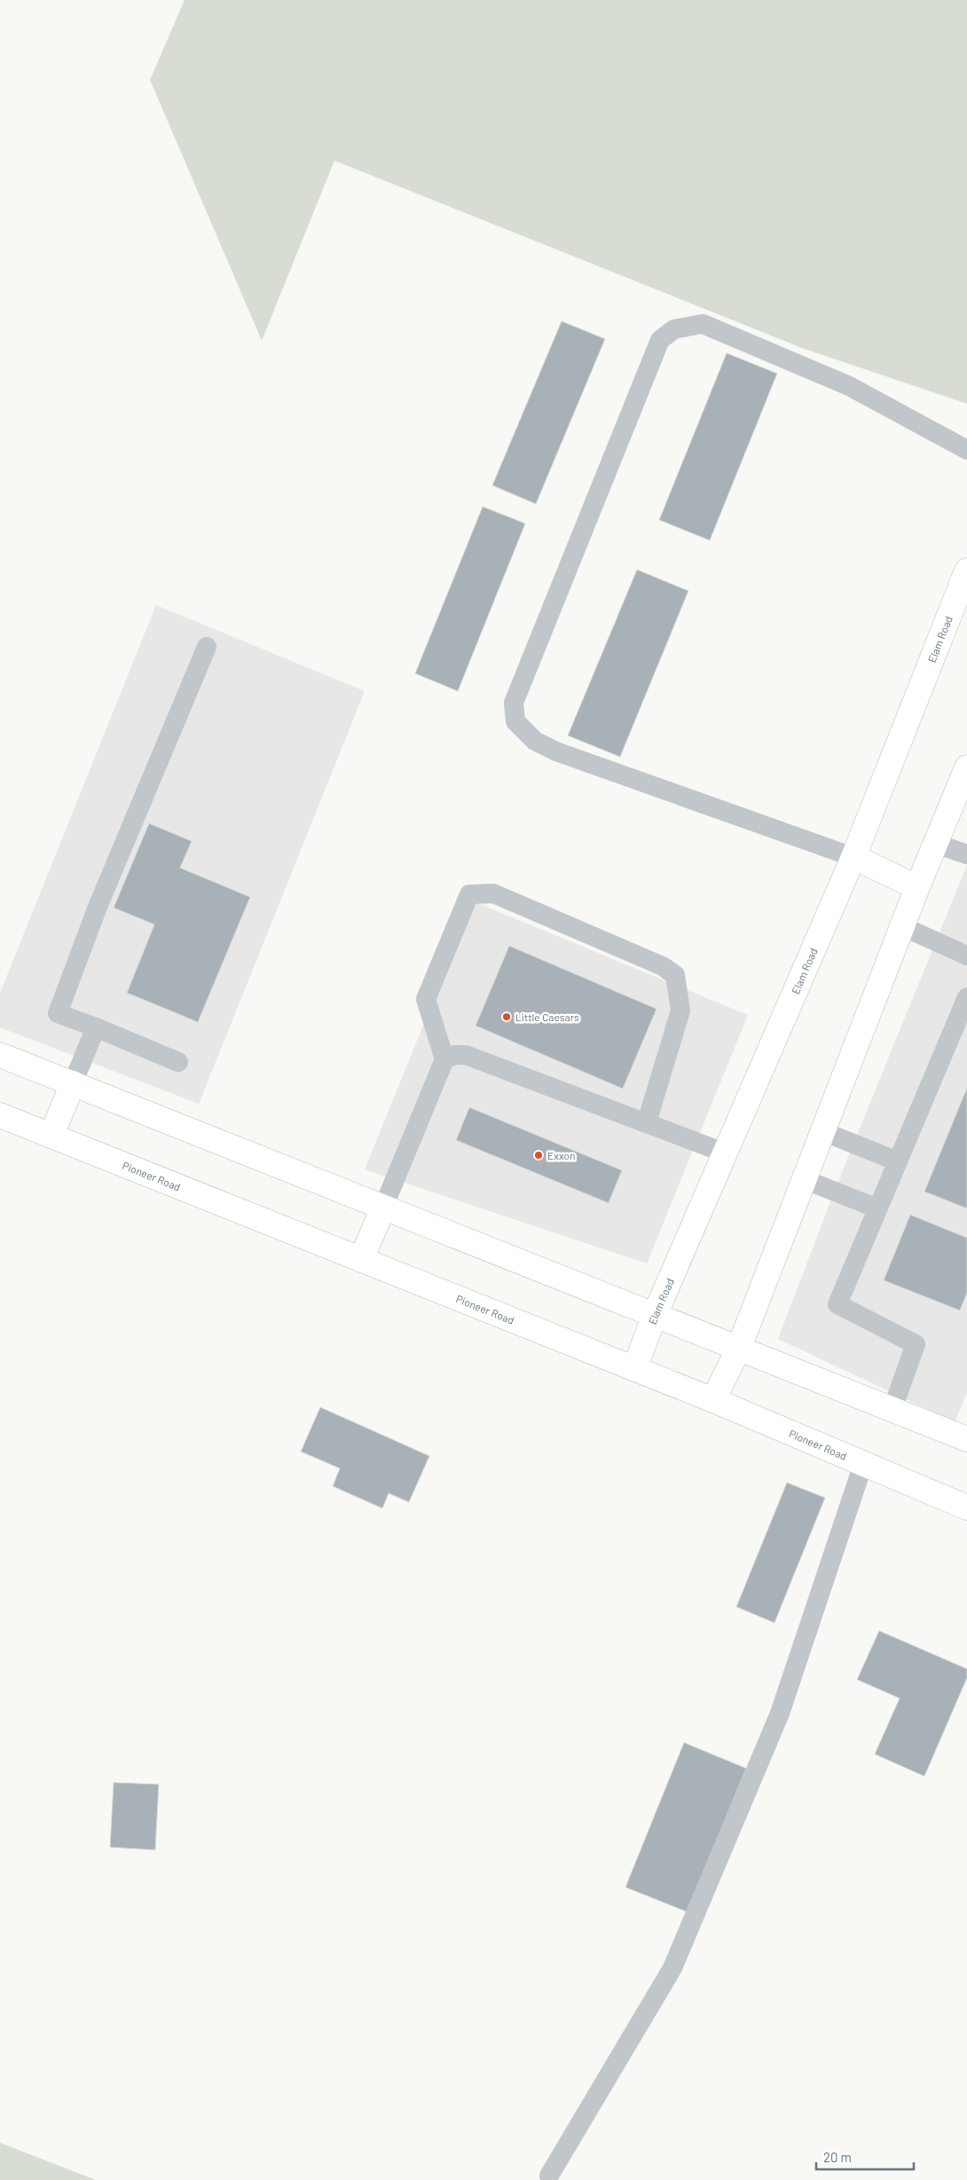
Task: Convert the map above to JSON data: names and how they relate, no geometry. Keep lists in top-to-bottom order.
{
  "streets": {
    "main road": ["Elam Road", "Pioneer Road"]
  },
  "crossings": [
    ["Elam Road", "Pioneer Road"]
  ],
  "places": ["Little Caesars", "Exxon"],
  "scale_bar": "20 m"
}
